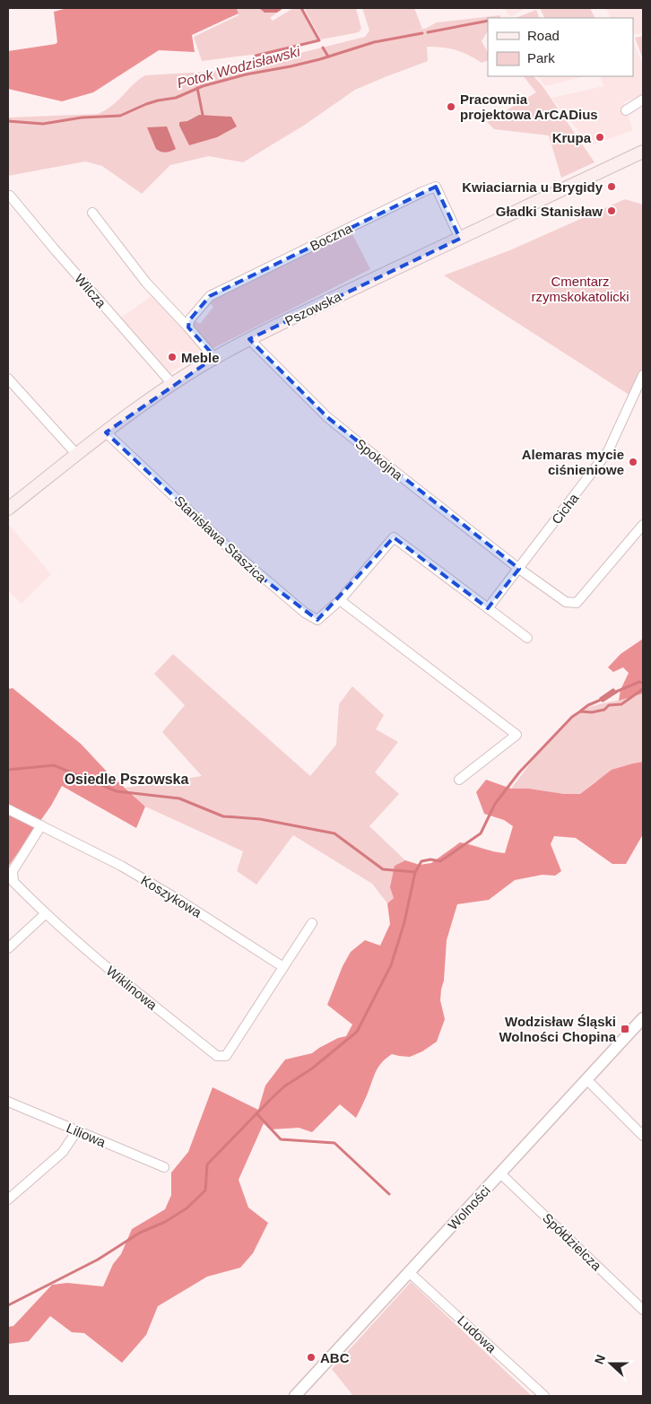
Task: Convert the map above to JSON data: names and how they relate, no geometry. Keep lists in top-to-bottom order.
{
  "streets": {
    "main road": ["Pszowska"],
    "street": [
      "Boczna",
      "Wilcza",
      "Spokojna",
      "Cicha",
      "Stanisława Staszica",
      "Koszykowa",
      "Wiklinowa",
      "Liliowa",
      "Wolności",
      "Spółdzielcza",
      "Ludowa"
    ]
  },
  "crossings": [
    ["Boczna", "Pszowska"],
    ["Wilcza", "Pszowska"],
    ["Pszowska", "Spokojna"],
    ["Pszowska", "Stanisława Staszica"],
    ["Spokojna", "Cicha"],
    ["Cicha", "Stanisława Staszica"],
    ["Koszykowa", "Wiklinowa"],
    ["Wolności", "Spółdzielcza"],
    ["Wolności", "Ludowa"]
  ],
  "districts": ["Osiedle Pszowska"],
  "water": ["Potok Wodzisławski"],
  "parks": ["Cmentarz rzymskokatolicki"],
  "places": {
    "other": [
      "Pracownia projektowa ArCADius",
      "Krupa",
      "Kwiaciarnia u Brygidy",
      "Gładki Stanisław",
      "Meble",
      "Alemaras mycie ciśnieniowe",
      "ABC"
    ],
    "transit": ["Wodzisław Śląski Wolności Chopina"]
  },
  "legend": ["Road", "Park"],
  "north": "left"
}
